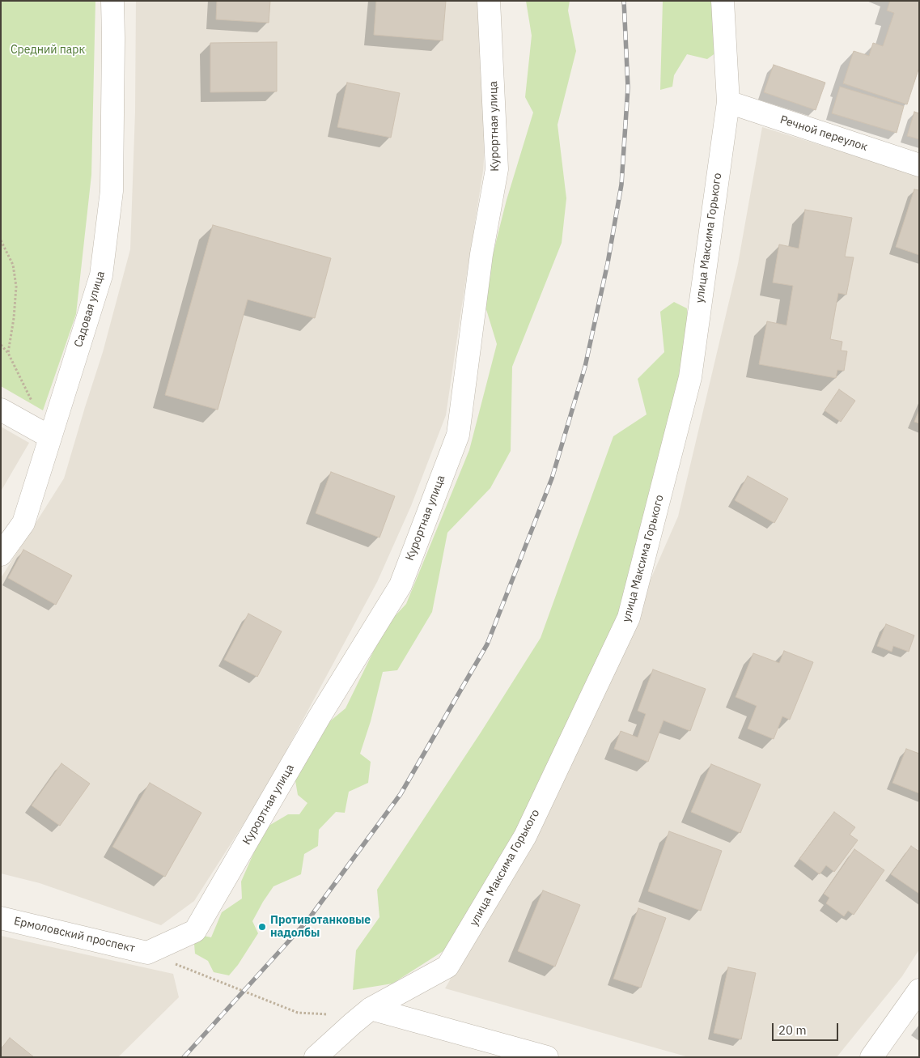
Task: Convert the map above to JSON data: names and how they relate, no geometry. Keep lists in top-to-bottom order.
{
  "streets": {
    "street": [
      "Курортная улица",
      "Речной переулок",
      "улица Максима Горького",
      "Садовая улица",
      "Ермоловский проспект"
    ]
  },
  "crossings": [
    ["Курортная улица", "Ермоловский проспект"],
    ["Речной переулок", "улица Максима Горького"]
  ],
  "parks": ["Средний парк"],
  "places": ["Противотанковые надолбы"],
  "scale_bar": "20 m"
}
